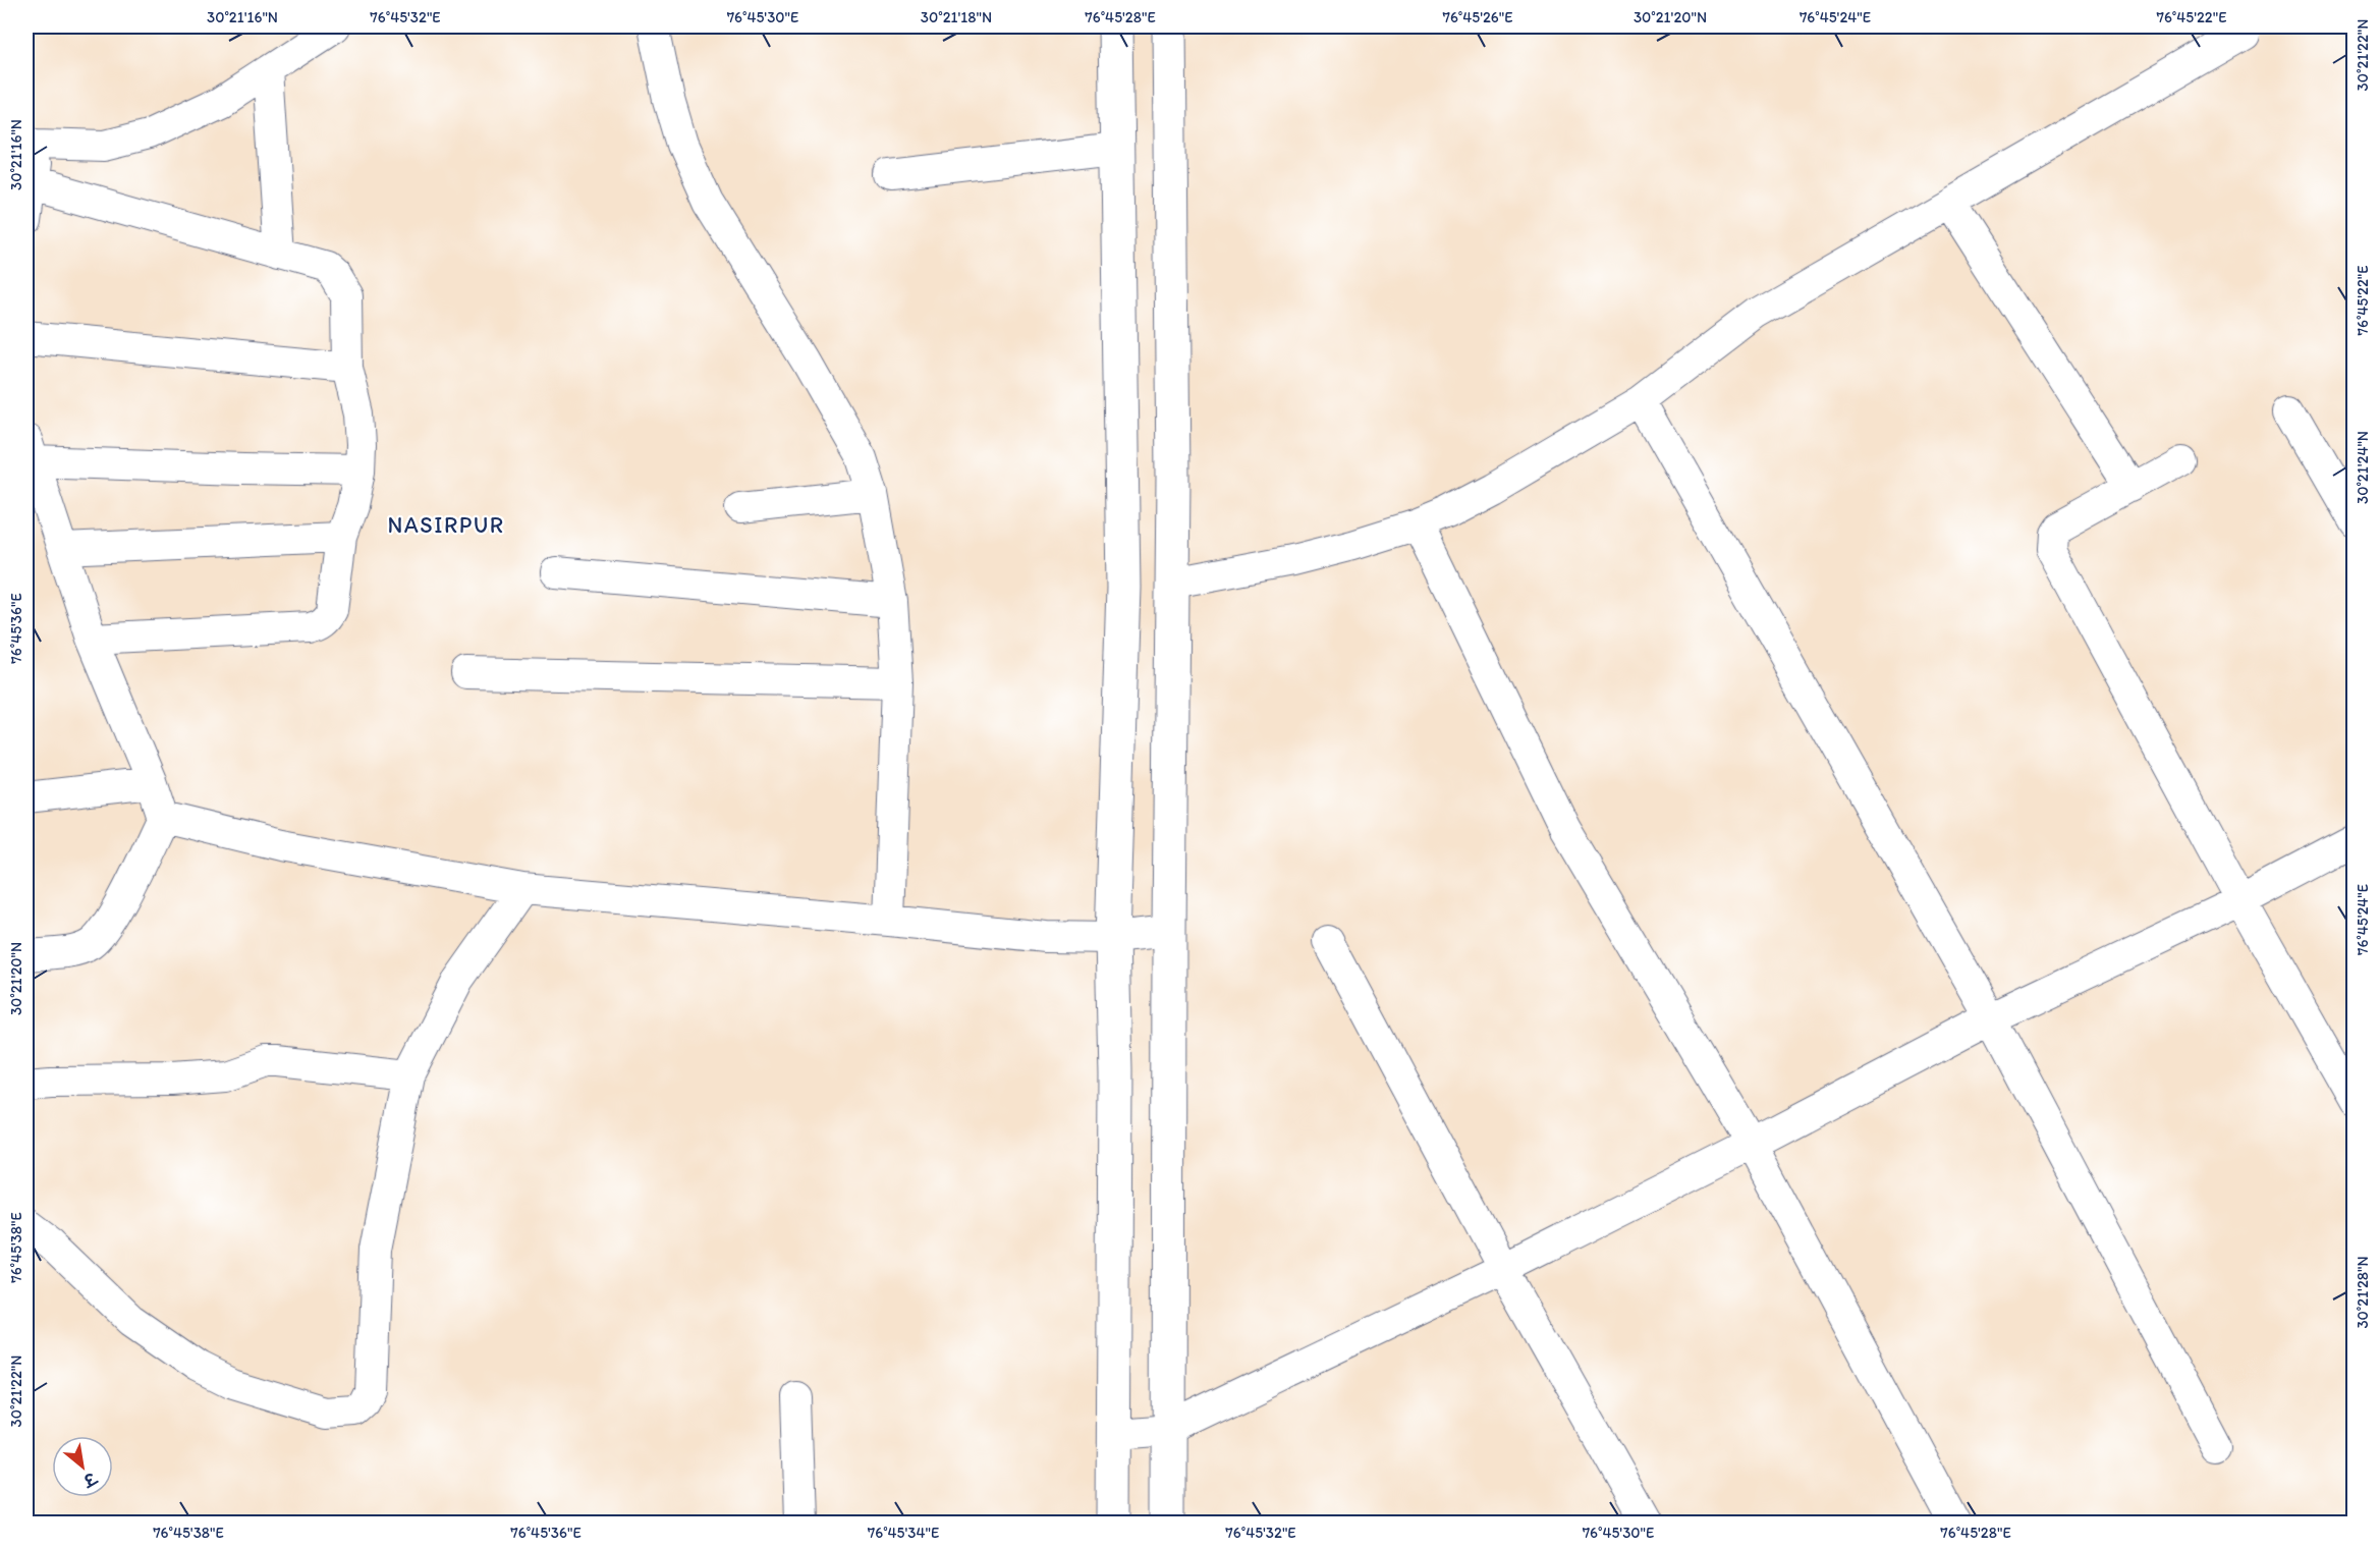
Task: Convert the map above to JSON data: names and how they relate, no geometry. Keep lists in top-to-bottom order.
{
  "districts": ["NASIRPUR"],
  "north": "bottom right",
  "coordinates": [
    "30°21'16\"N",
    "76°45'32\"E",
    "76°45'30\"E",
    "30°21'18\"N",
    "76°45'28\"E",
    "76°45'26\"E",
    "30°21'20\"N",
    "76°45'24\"E",
    "76°45'22\"E",
    "30°21'22\"N",
    "30°21'24\"N",
    "76°45'36\"E",
    "76°45'38\"E",
    "30°21'28\"N",
    "76°45'34\"E"
  ]
}
